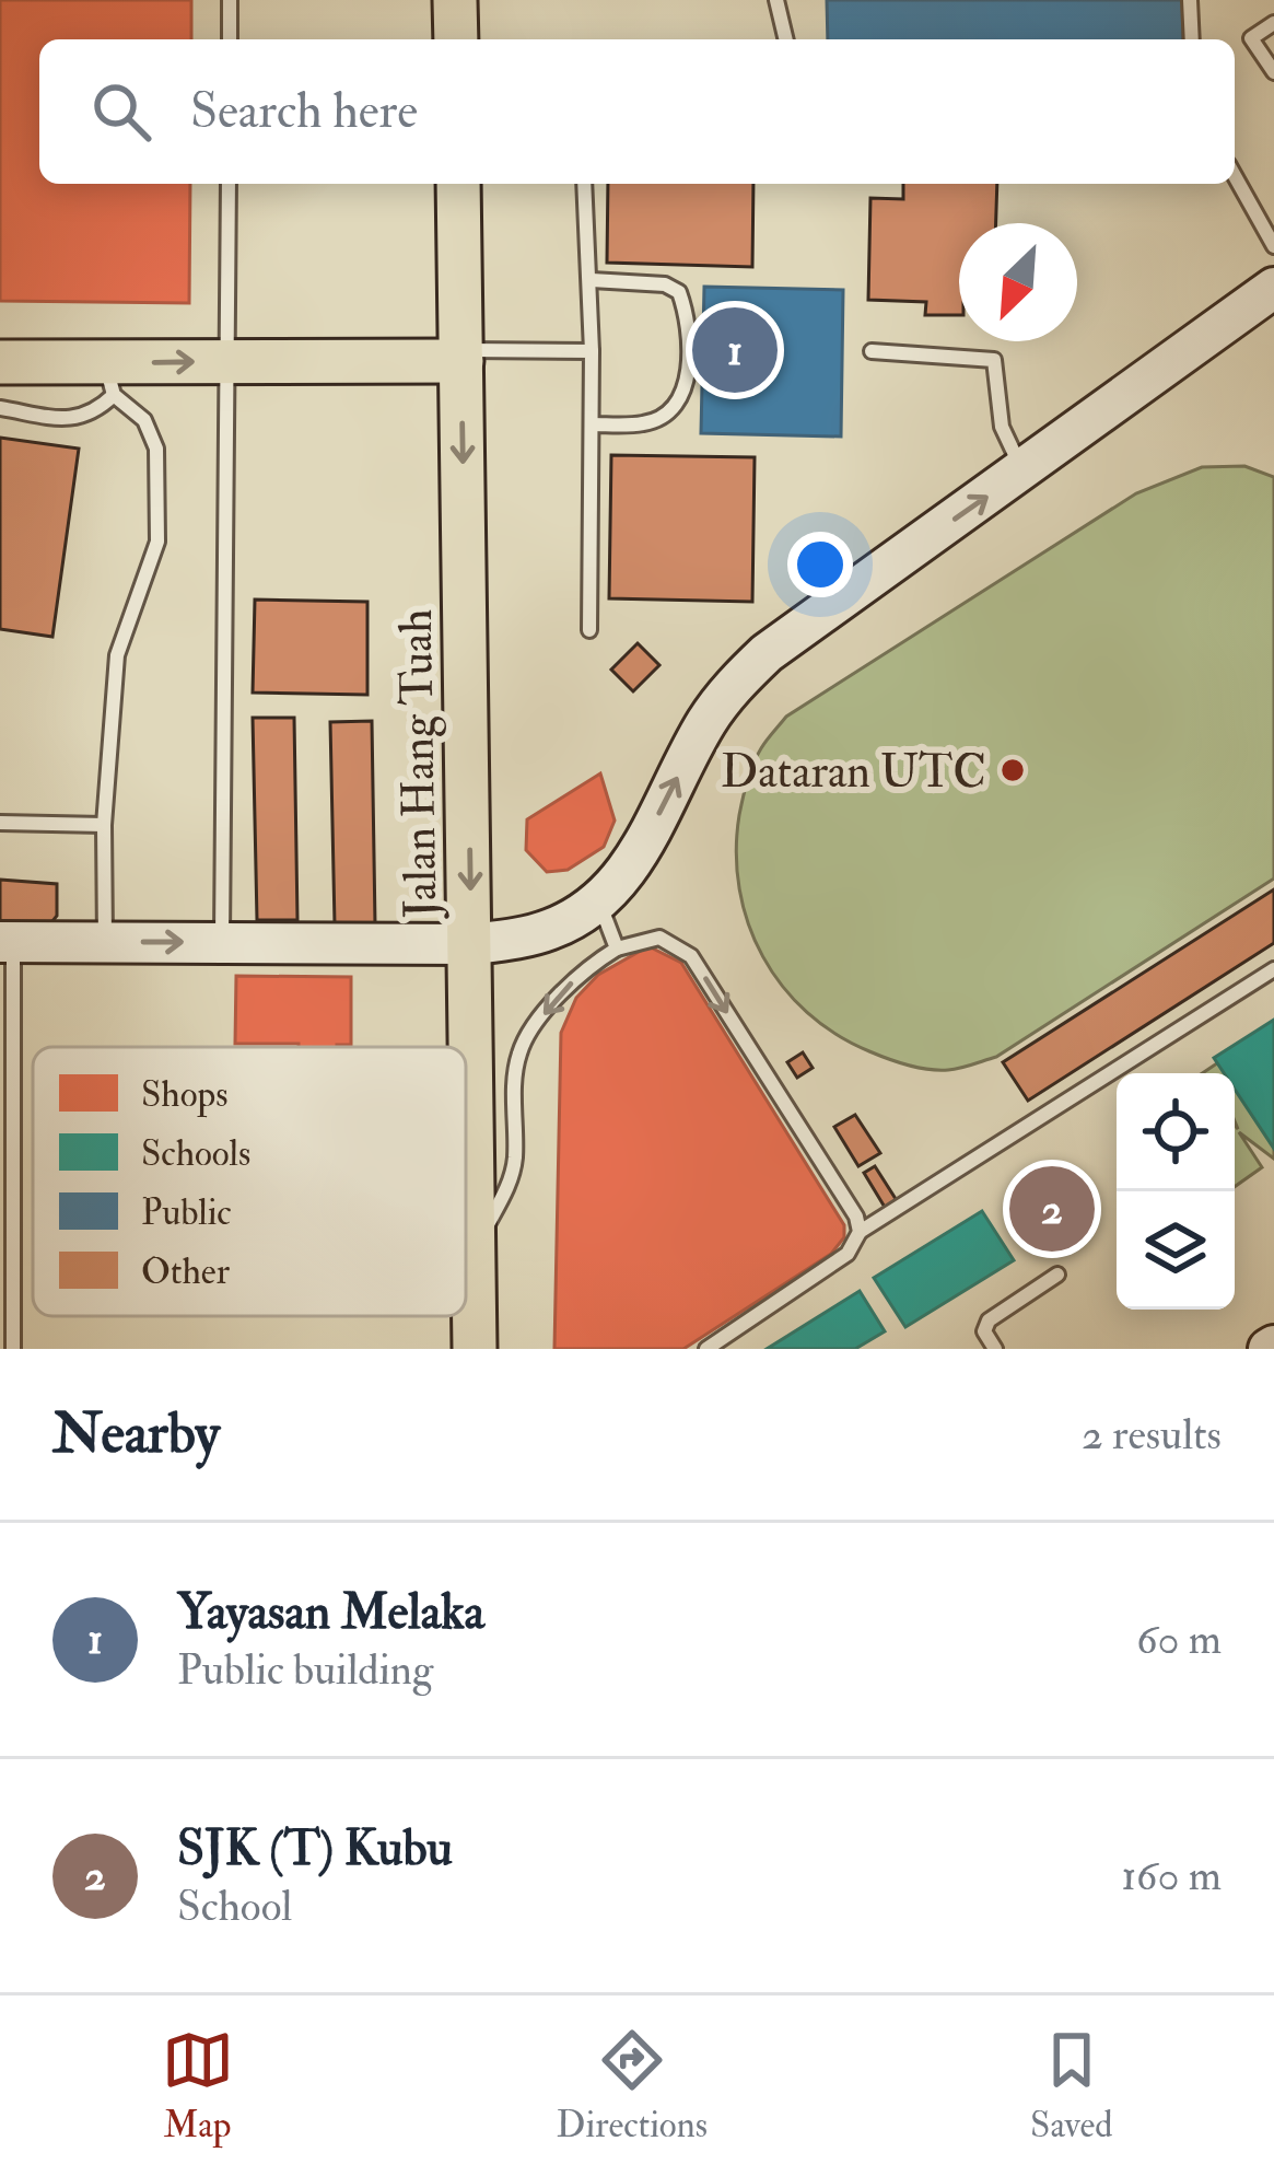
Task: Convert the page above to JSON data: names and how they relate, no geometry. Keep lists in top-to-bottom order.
{
  "streets": {
    "main road": ["Jalan Hang Tuah"]
  },
  "one_way": ["Jalan Hang Tuah"],
  "places": ["Dataran UTC"],
  "legend": [
    "Shops",
    "Schools",
    "Public",
    "Other"
  ],
  "north": "bottom left",
  "page": {
    "search": "Search here",
    "pins": ["1", "2"],
    "heading": ["Nearby", "2 results"],
    "list": [
      {
        "mark": "1",
        "name": "Yayasan Melaka",
        "note": "Public building",
        "value": "60 m"
      },
      {
        "mark": "2",
        "name": "SJK (T) Kubu",
        "note": "School",
        "value": "160 m"
      }
    ],
    "nav": ["Map", "Directions", "Saved"]
  }
}
